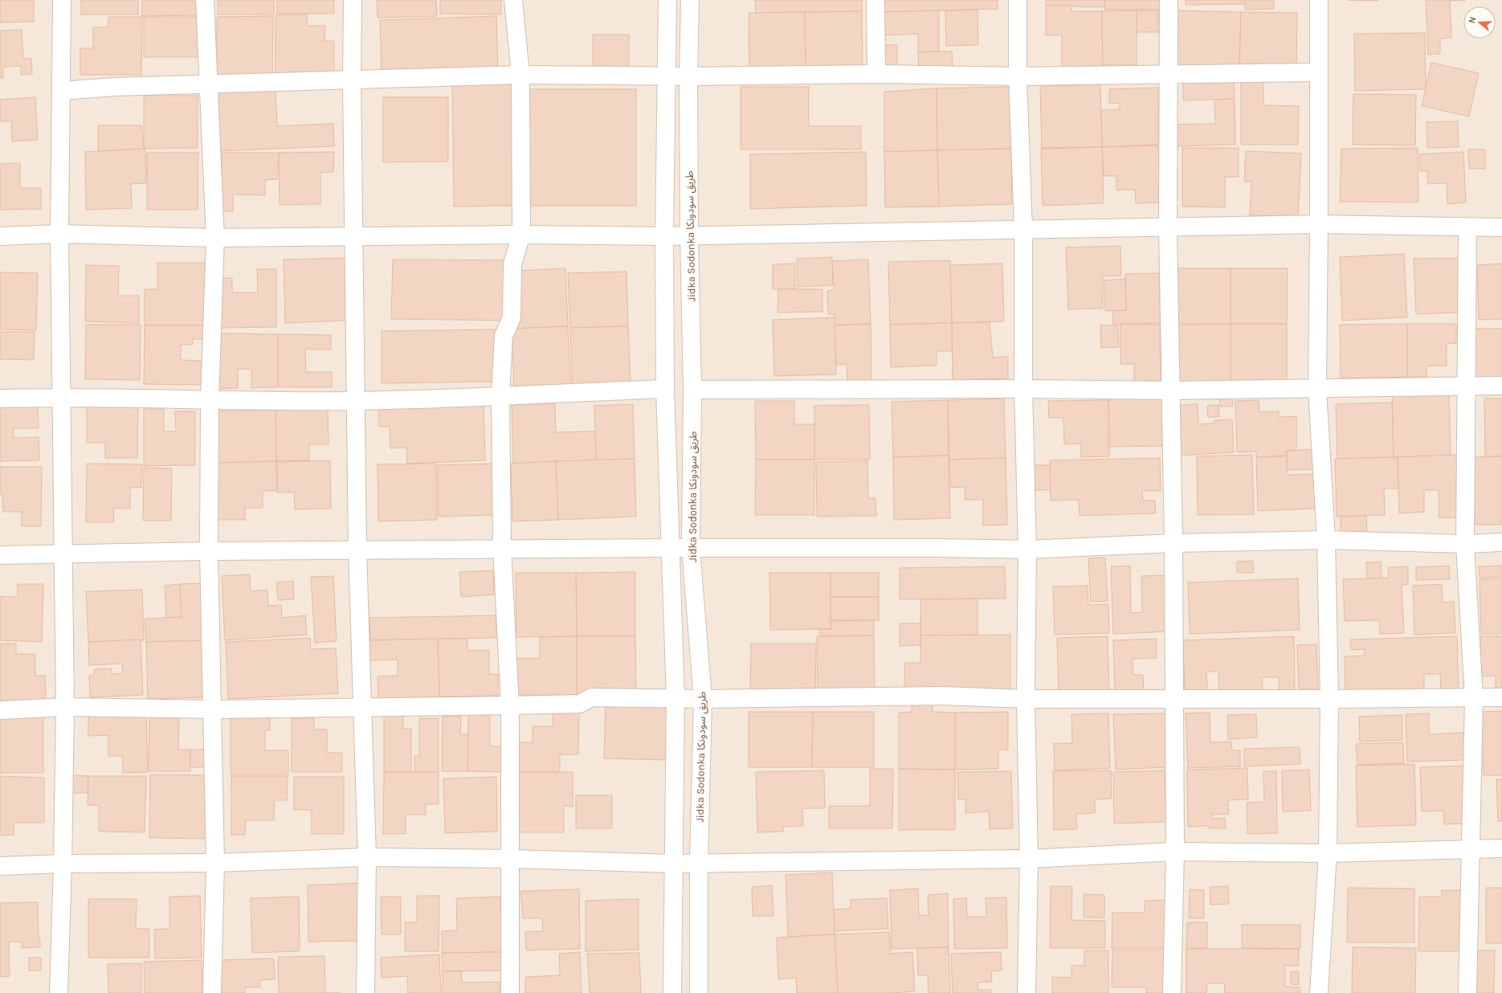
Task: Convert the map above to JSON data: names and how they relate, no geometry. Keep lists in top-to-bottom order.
{
  "streets": {
    "street": ["Jidka Sodonka طريق سودونكا"]
  },
  "north": "left"
}
